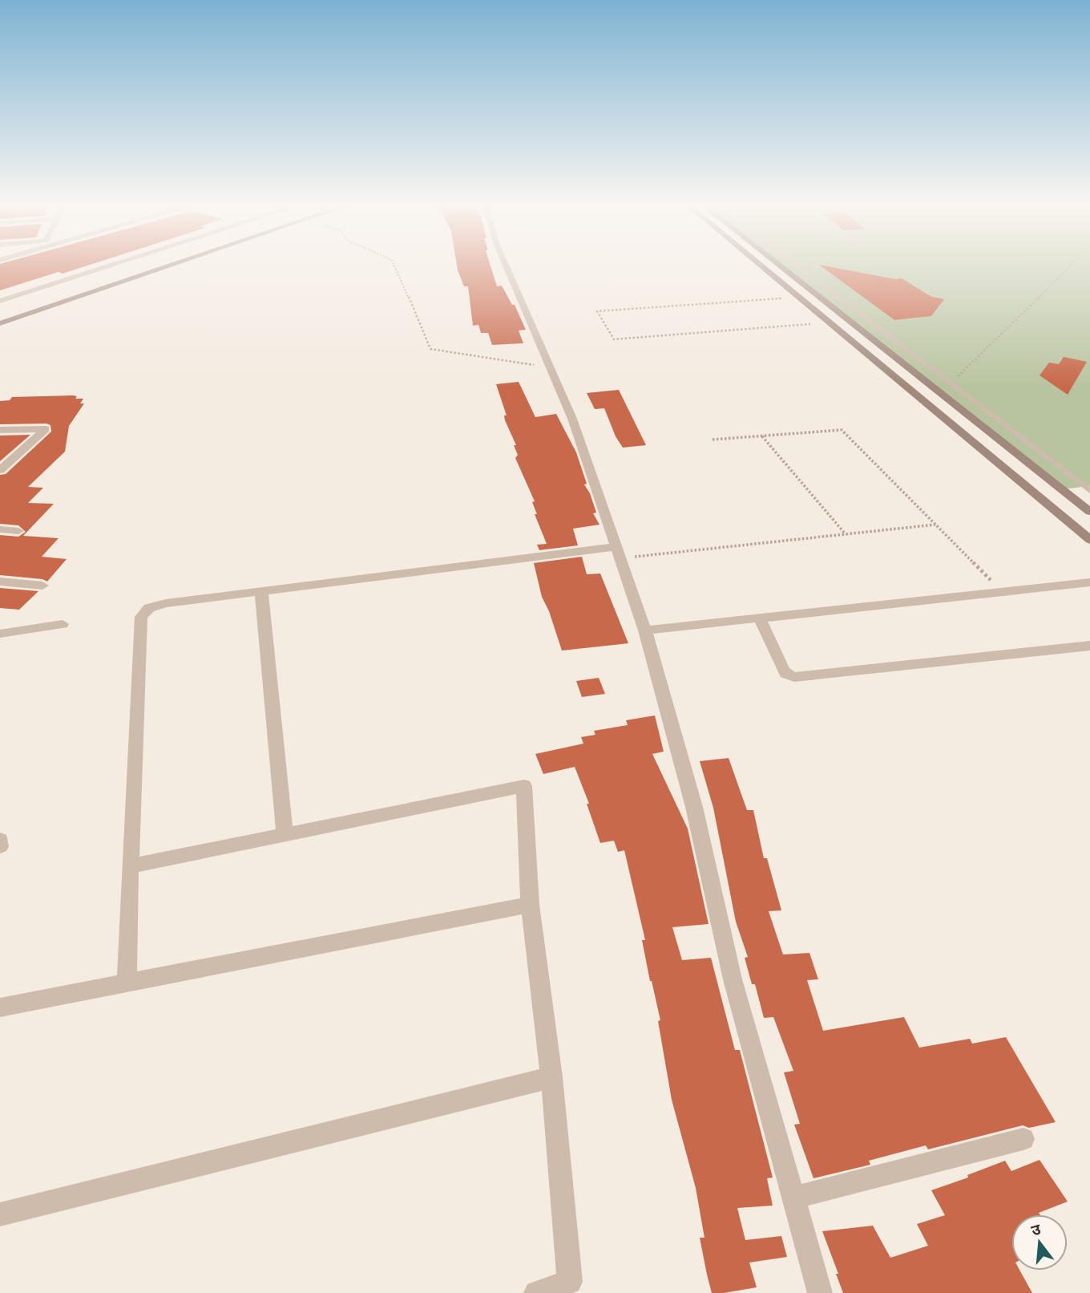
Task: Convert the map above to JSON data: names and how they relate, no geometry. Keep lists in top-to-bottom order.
{
  "north": "top"
}
